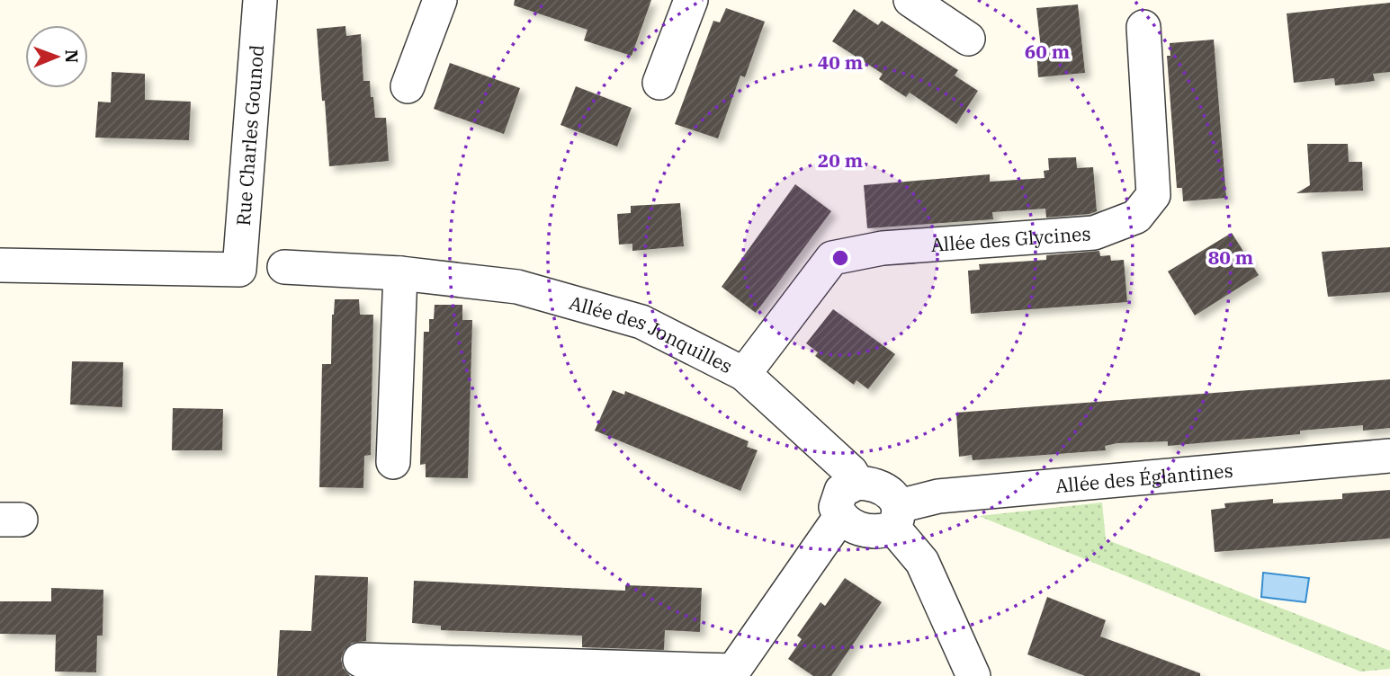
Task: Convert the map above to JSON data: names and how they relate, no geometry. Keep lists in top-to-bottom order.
{
  "streets": {
    "street": [
      "Rue Charles Gounod",
      "Allée des Glycines",
      "Allée des Jonquilles",
      "Allée des Églantines"
    ]
  },
  "crossings": [
    ["Allée des Glycines", "Allée des Jonquilles"],
    ["Allée des Jonquilles", "Allée des Églantines"]
  ],
  "north": "right",
  "rings": [
    "60 m",
    "40 m",
    "20 m",
    "80 m"
  ]
}
